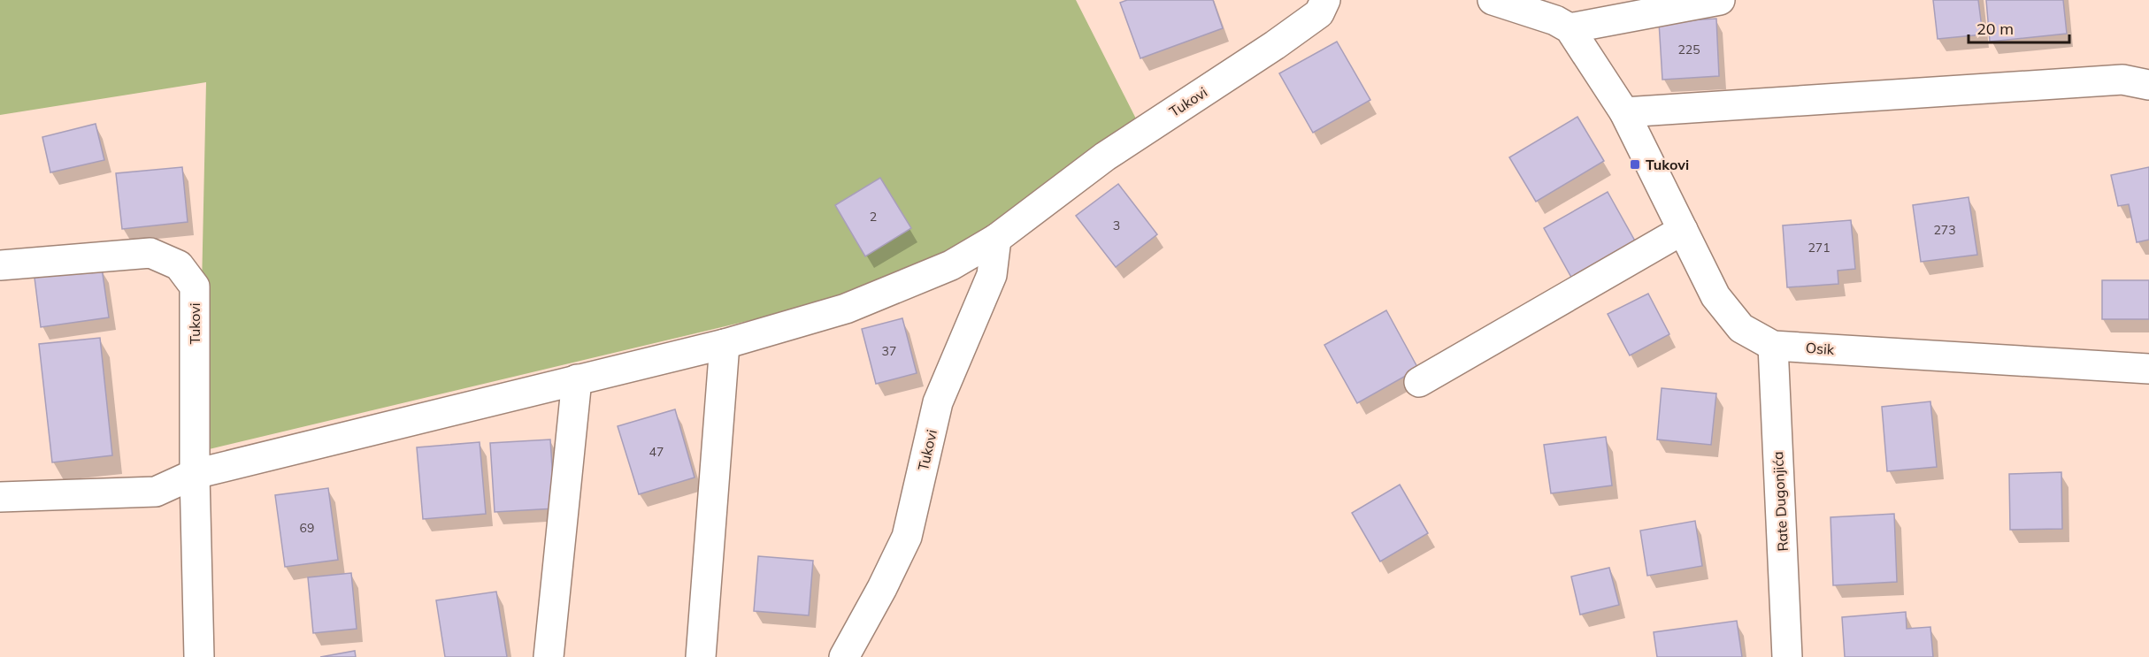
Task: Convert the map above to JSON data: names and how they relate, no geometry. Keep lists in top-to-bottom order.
{
  "streets": {
    "street": ["Tukovi", "Osik", "Rate Dugonjića"]
  },
  "crossings": [
    ["Osik", "Rate Dugonjića"]
  ],
  "places": {
    "transit": ["Tukovi"]
  },
  "house_numbers": [
    "225",
    "2",
    "3",
    "273",
    "271",
    "37",
    "47",
    "69"
  ],
  "scale_bar": "20 m"
}
